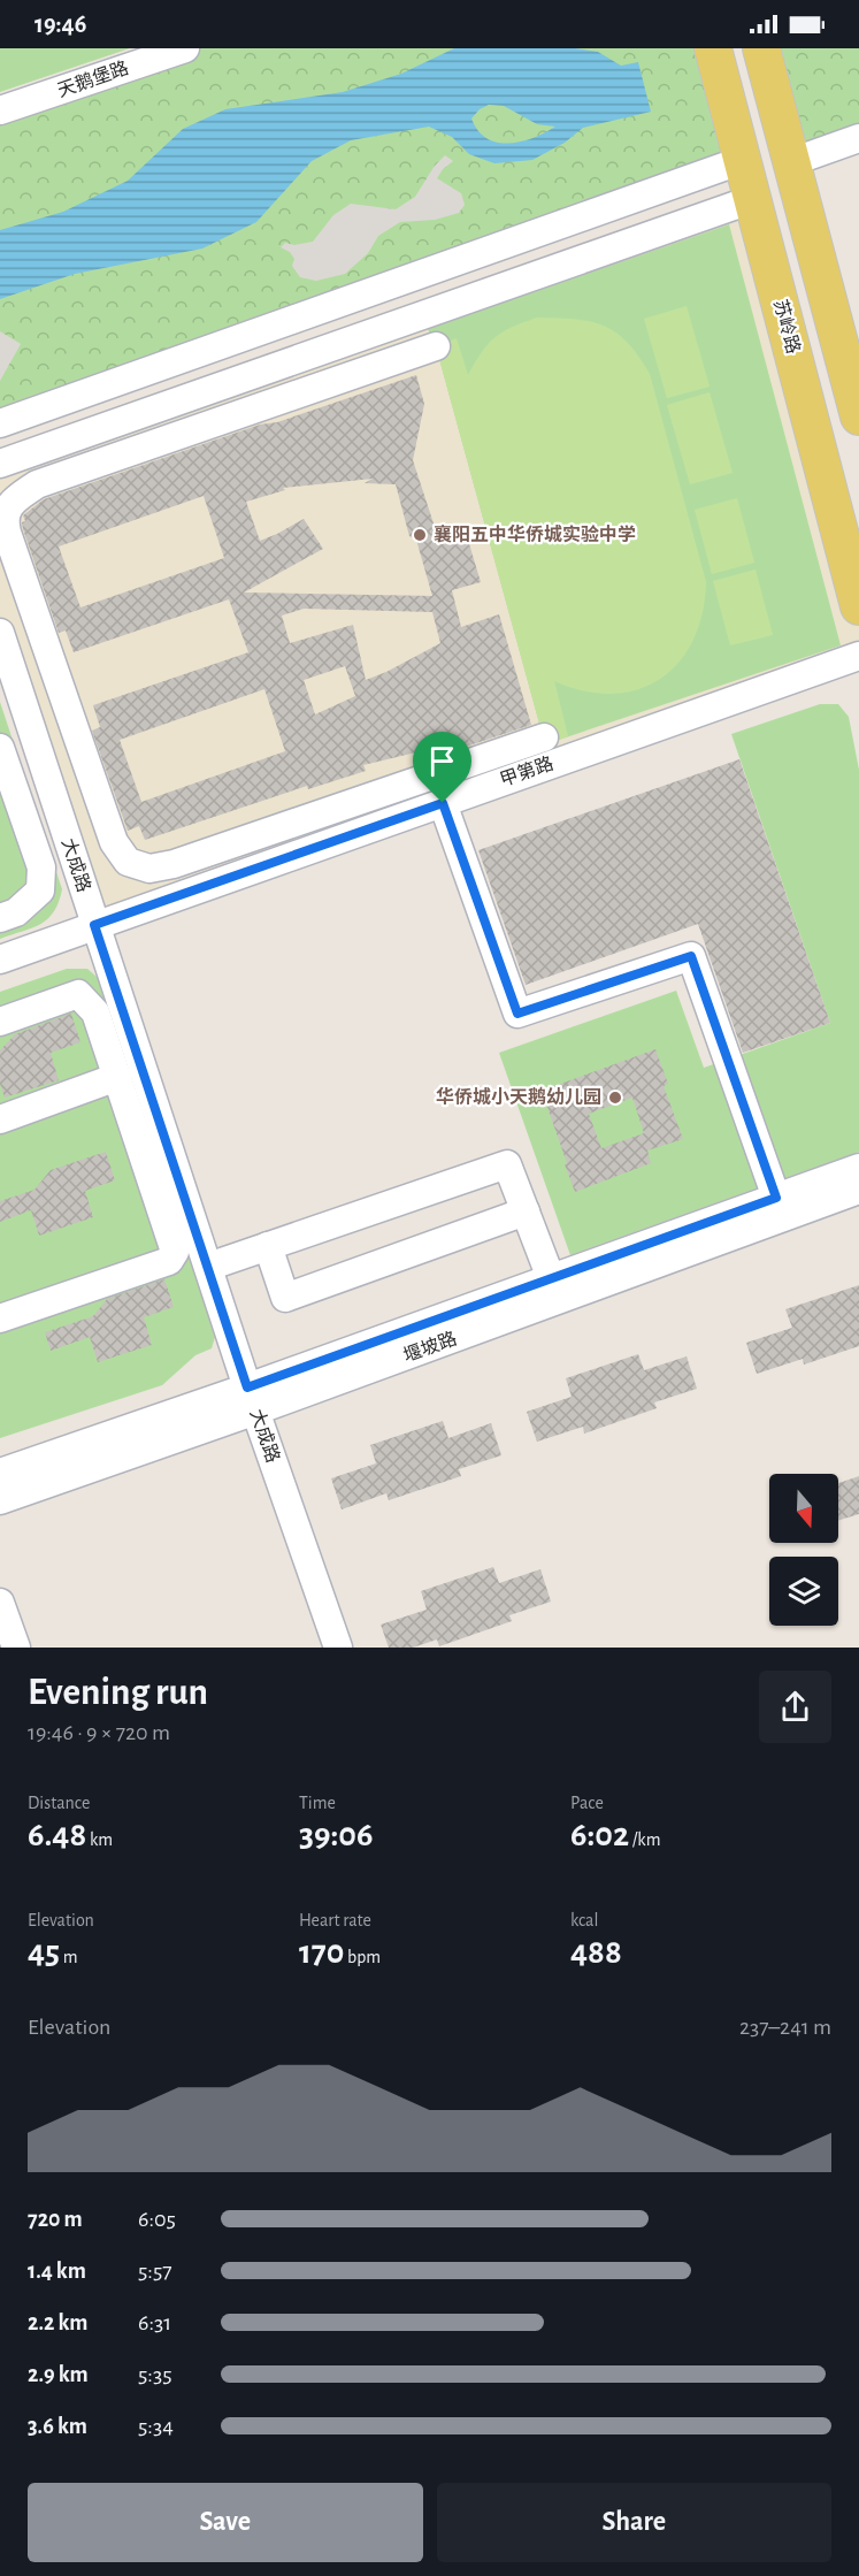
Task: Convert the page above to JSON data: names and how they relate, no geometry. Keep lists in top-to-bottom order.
{
  "streets": {
    "main road": ["苏岭路"],
    "street": [
      "天鹅堡路",
      "甲第路",
      "大成路",
      "堰坡路"
    ]
  },
  "crossings": [
    ["甲第路", "大成路"],
    ["大成路", "堰坡路"]
  ],
  "places": ["襄阳五中华侨城实验中学", "华侨城小天鹅幼儿园"],
  "north": "bottom",
  "page": {
    "status": "19:46",
    "heading": ["Evening run", "19:46 · 9 × 720 m"],
    "stats": [
      ["Distance", "6.48 km"],
      ["Time", "39:06"],
      ["Pace", "6:02 /km"],
      ["Elevation", "45 m"],
      ["Heart rate", "170 bpm"],
      ["kcal", "488"]
    ],
    "chart": ["Elevation", "237–241 m"],
    "list": [
      {
        "name": "720 m",
        "note": "6:05"
      },
      {
        "name": "1.4 km",
        "note": "5:57"
      },
      {
        "name": "2.2 km",
        "note": "6:31"
      },
      {
        "name": "2.9 km",
        "note": "5:35"
      },
      {
        "name": "3.6 km",
        "note": "5:34"
      }
    ],
    "buttons": ["Save", "Share"]
  }
}
